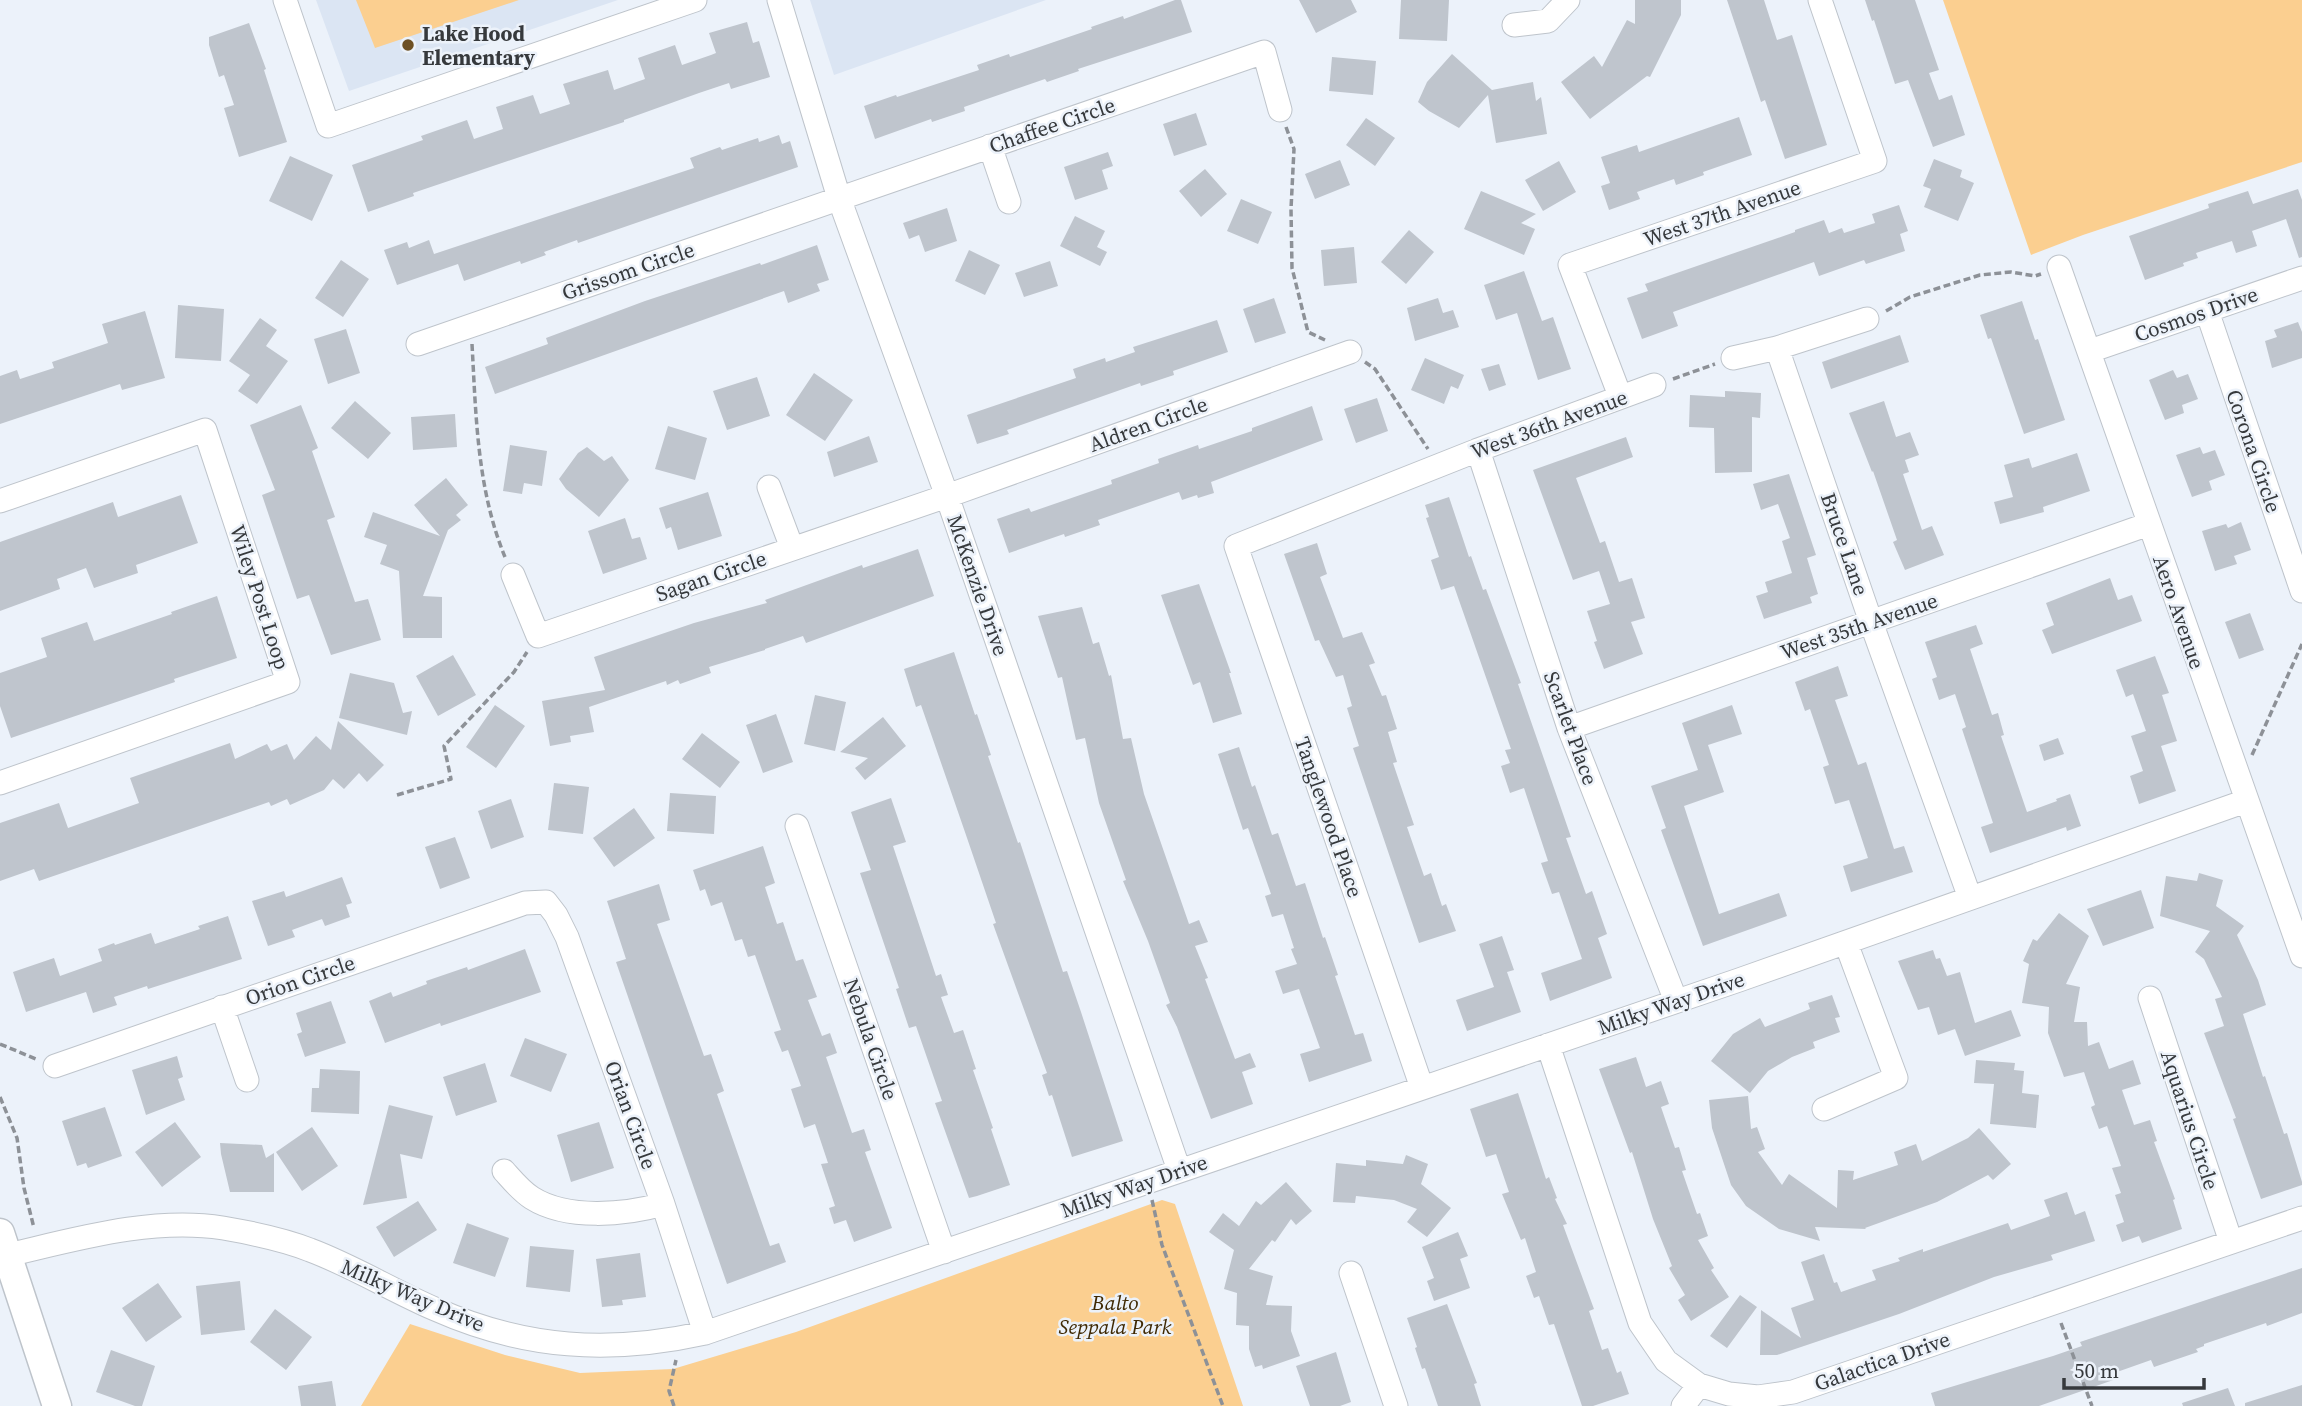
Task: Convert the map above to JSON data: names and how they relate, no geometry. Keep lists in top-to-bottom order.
{
  "streets": {
    "street": [
      "Chaffee Circle",
      "West 37th Avenue",
      "Grissom Circle",
      "Cosmos Drive",
      "Aldren Circle",
      "West 36th Avenue",
      "Corona Circle",
      "Bruce Lane",
      "Sagan Circle",
      "McKenzie Drive",
      "Wiley Post Loop",
      "Aero Avenue",
      "West 35th Avenue",
      "Scarlet Place",
      "Tanglewood Place",
      "Orion Circle",
      "Milky Way Drive",
      "Nebula Circle",
      "Orian Circle",
      "Aquarius Circle",
      "Galactica Drive"
    ]
  },
  "crossings": [
    ["Chaffee Circle", "Grissom Circle"],
    ["Chaffee Circle", "McKenzie Drive"],
    ["West 37th Avenue", "West 36th Avenue"],
    ["Grissom Circle", "McKenzie Drive"],
    ["Cosmos Drive", "Corona Circle"],
    ["Cosmos Drive", "Aero Avenue"],
    ["Aldren Circle", "Sagan Circle"],
    ["Aldren Circle", "McKenzie Drive"],
    ["West 36th Avenue", "Scarlet Place"],
    ["West 36th Avenue", "Tanglewood Place"],
    ["Bruce Lane", "West 35th Avenue"],
    ["Bruce Lane", "Milky Way Drive"],
    ["Sagan Circle", "McKenzie Drive"],
    ["McKenzie Drive", "Milky Way Drive"],
    ["Aero Avenue", "West 35th Avenue"],
    ["Aero Avenue", "Milky Way Drive"],
    ["West 35th Avenue", "Scarlet Place"],
    ["Scarlet Place", "Milky Way Drive"],
    ["Tanglewood Place", "Milky Way Drive"],
    ["Orion Circle", "Orian Circle"],
    ["Milky Way Drive", "Nebula Circle"],
    ["Milky Way Drive", "Orian Circle"],
    ["Milky Way Drive", "Galactica Drive"],
    ["Aquarius Circle", "Galactica Drive"]
  ],
  "parks": ["Balto Seppala Park"],
  "places": ["Lake Hood Elementary"],
  "scale_bar": "50 m"
}
